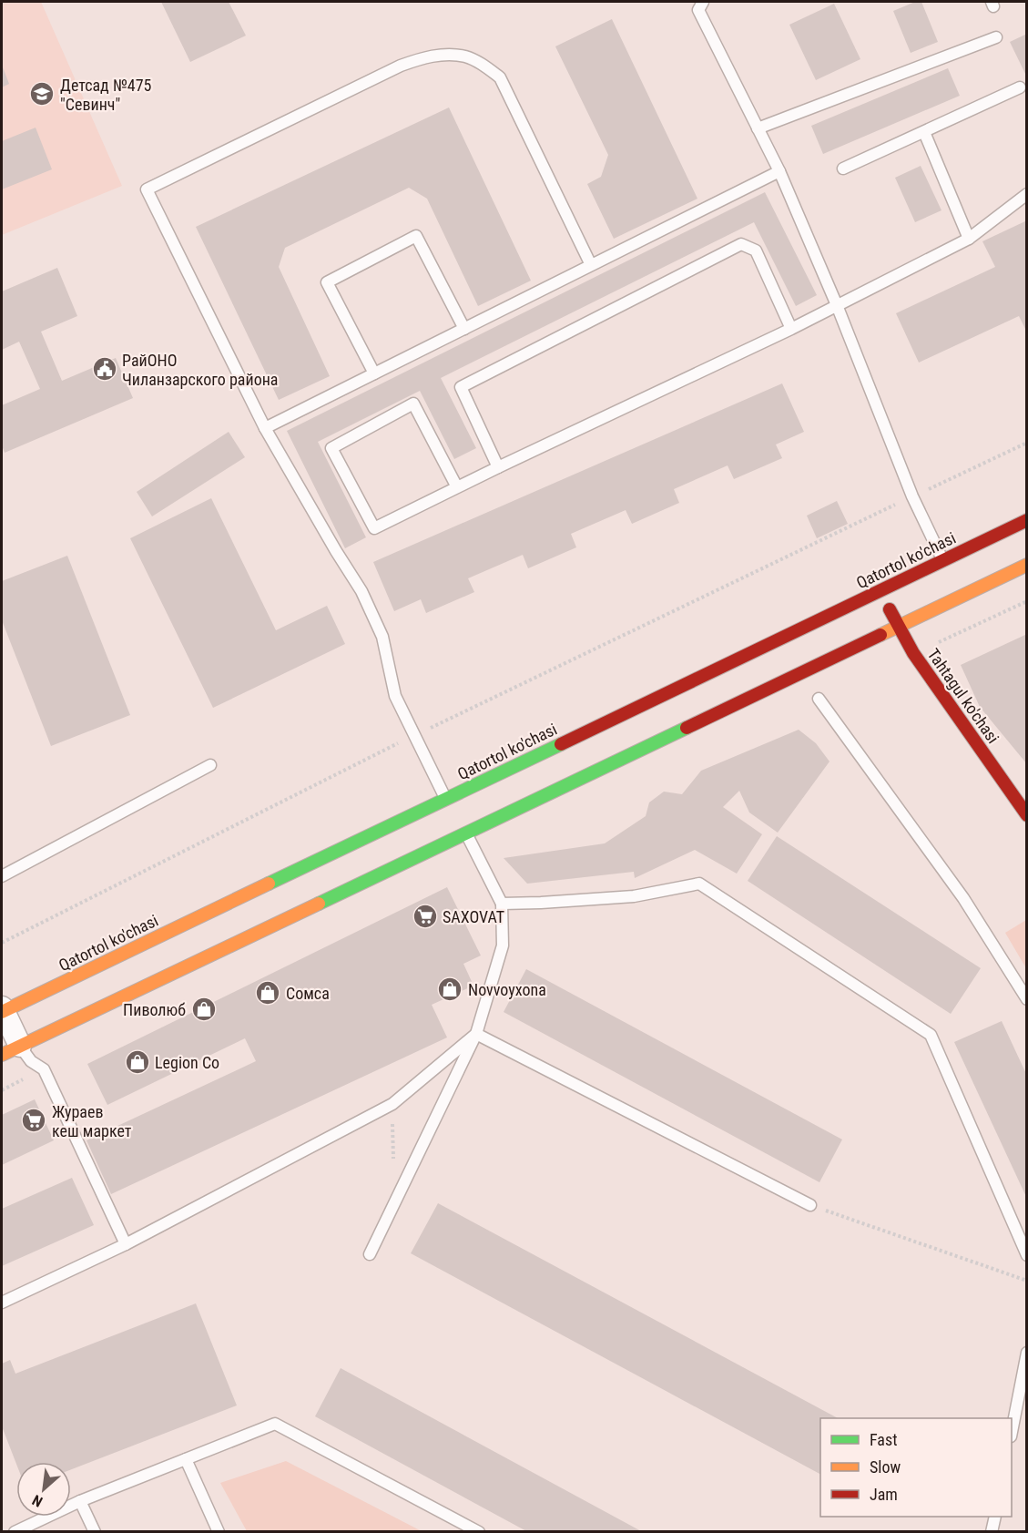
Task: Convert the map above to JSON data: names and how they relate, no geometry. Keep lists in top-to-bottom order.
{
  "streets": {
    "main road": ["Qatortol ko'chasi", "Tahtagul ko'chasi"]
  },
  "crossings": [
    ["Qatortol ko'chasi", "Tahtagul ko'chasi"]
  ],
  "places": {
    "school or university": ["Детсад №475 \"Севинч\""],
    "public building": ["РайОНО Чиланзарского района"],
    "supermarket": ["SAXOVAT", "Жураев кеш маркет"],
    "shop": [
      "Novvoyxona",
      "Сомса",
      "Пиволюб",
      "Legion Co"
    ]
  },
  "legend": ["Fast", "Slow", "Jam"],
  "north": "bottom left"
}
